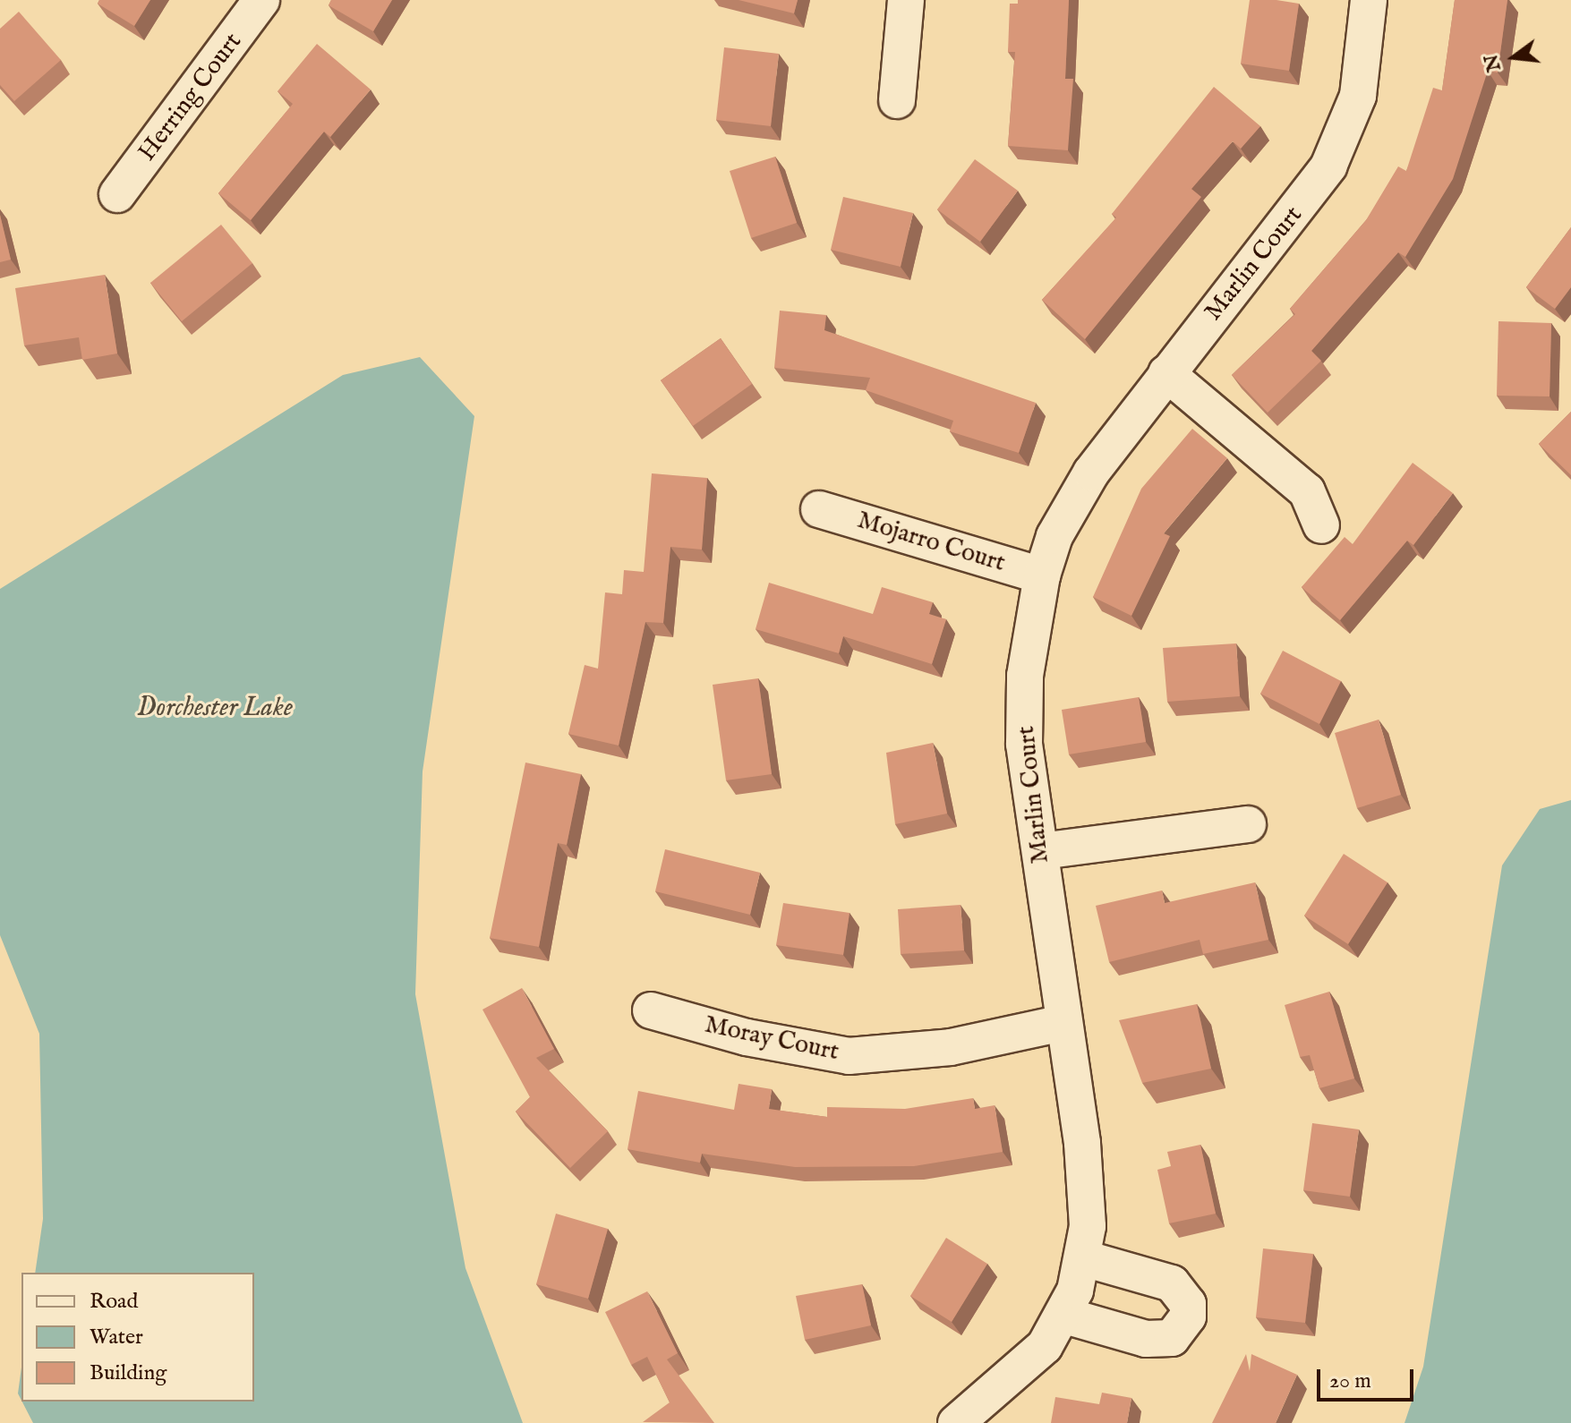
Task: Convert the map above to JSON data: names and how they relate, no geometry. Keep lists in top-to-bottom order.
{
  "streets": {
    "street": [
      "Herring Court",
      "Marlin Court",
      "Mojarro Court",
      "Moray Court"
    ]
  },
  "crossings": [
    ["Marlin Court", "Mojarro Court"],
    ["Marlin Court", "Moray Court"]
  ],
  "water": ["Dorchester Lake"],
  "legend": ["Road", "Water", "Building"],
  "scale_bar": "20 m",
  "north": "left"
}
